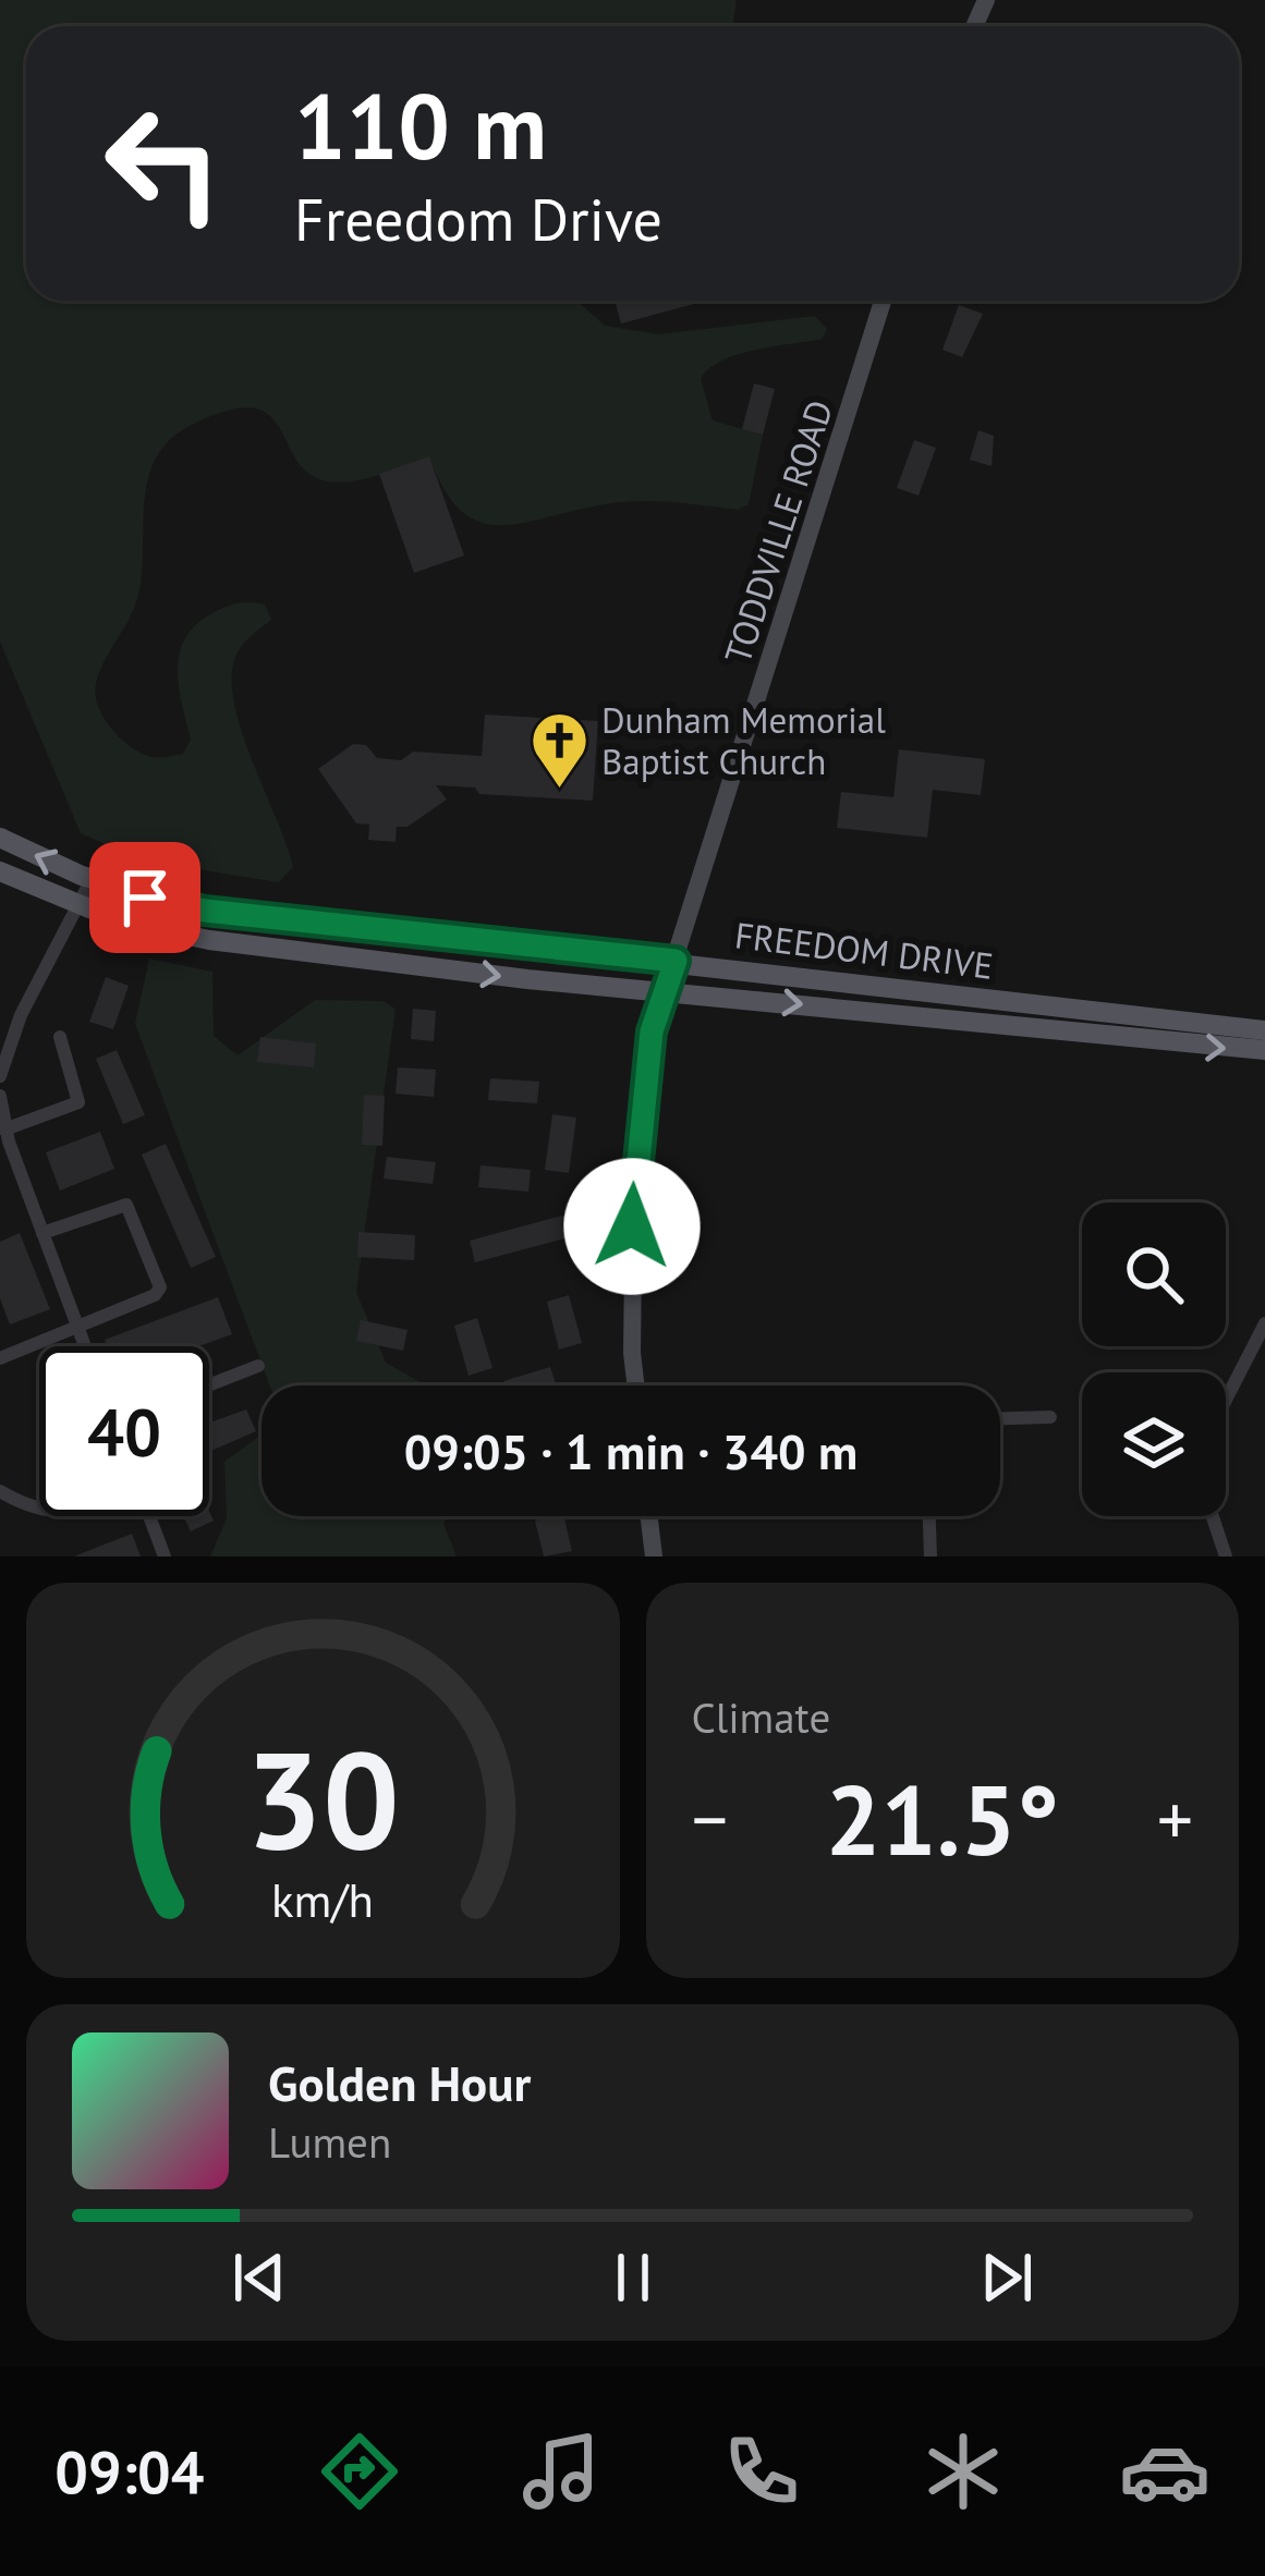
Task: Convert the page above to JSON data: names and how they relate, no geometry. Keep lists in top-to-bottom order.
{
  "streets": {
    "main road": ["FREEDOM DRIVE"],
    "street": ["TODDVILLE ROAD"]
  },
  "crossings": [
    ["TODDVILLE ROAD", "FREEDOM DRIVE"]
  ],
  "places": {
    "church": ["Dunham Memorial Baptist Church"]
  },
  "page": {
    "turn": ["110 m", "Freedom Drive"],
    "limit": "40",
    "trip": "09:05 · 1 min · 340 m",
    "tile": "Climate",
    "heat": ["−", "21.5°", "+"],
    "song": ["Golden Hour", "Lumen"],
    "tabs": "09:04",
    "gauge": ["30", "km/h"]
  }
}
